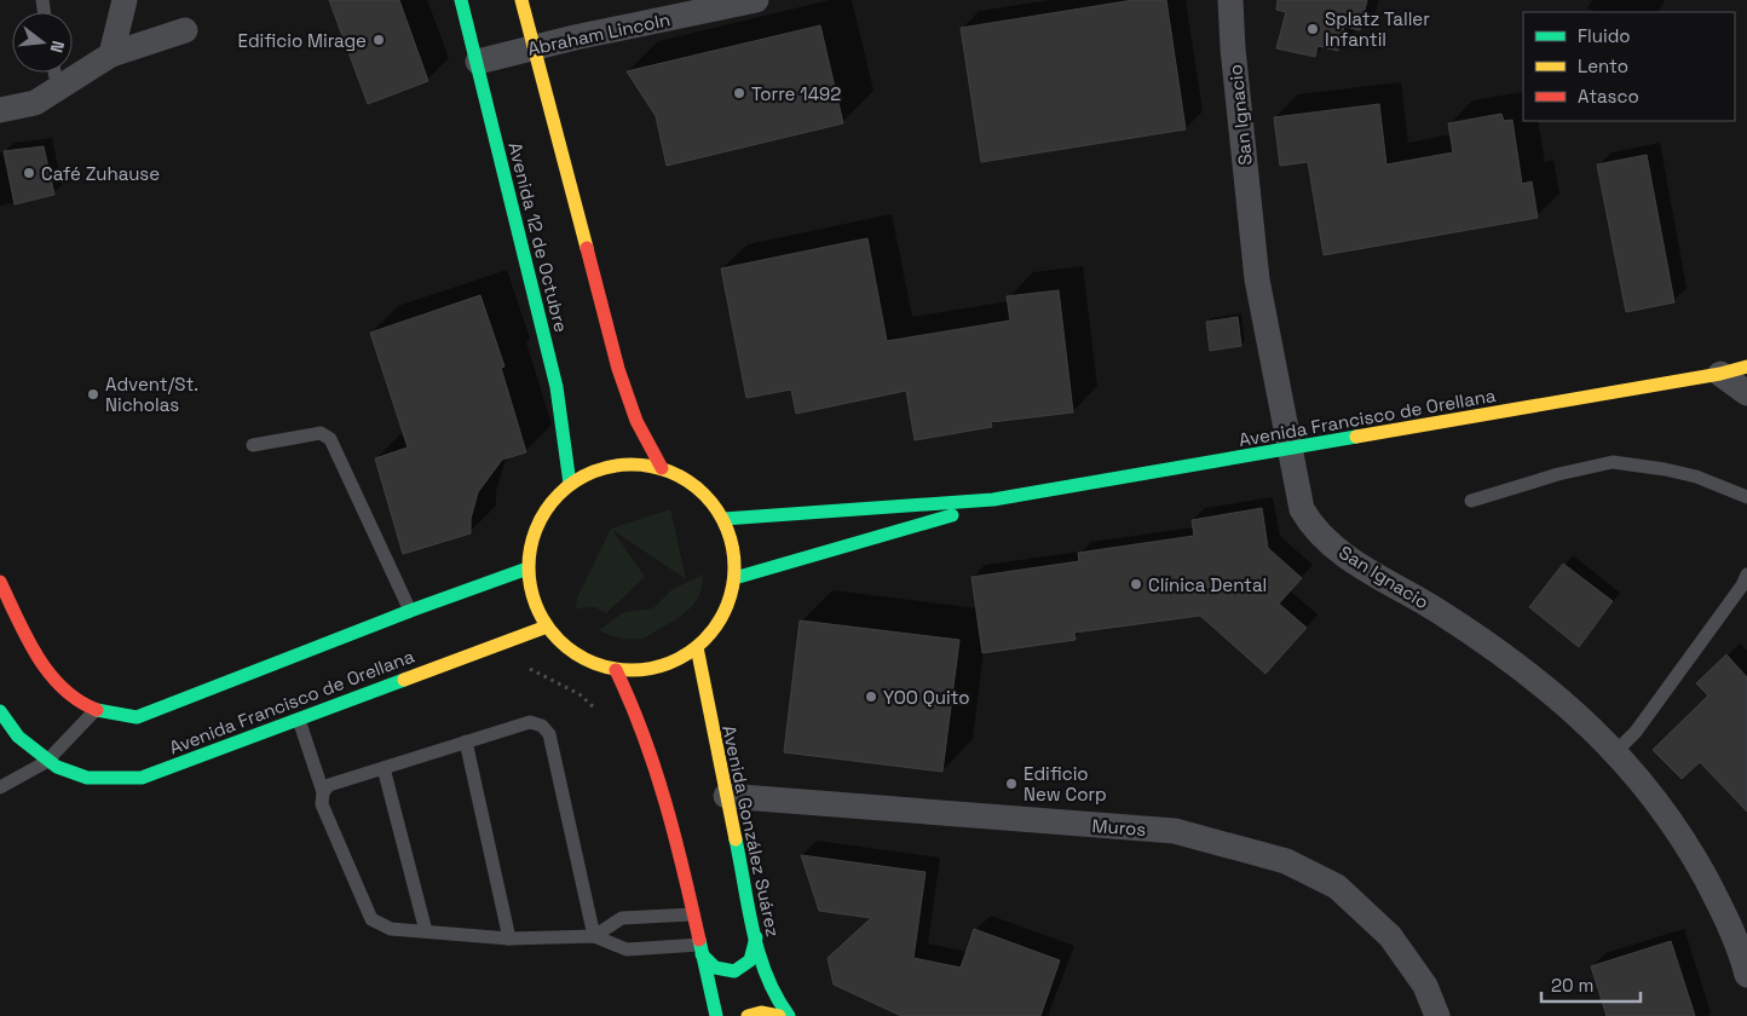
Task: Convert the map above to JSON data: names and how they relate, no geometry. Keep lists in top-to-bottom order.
{
  "streets": {
    "main road": ["Avenida 12 de Octubre", "Avenida Francisco de Orellana", "Avenida González Suárez"],
    "street": ["Abraham Lincoln", "San Ignacio", "Muros"]
  },
  "crossings": [
    ["Abraham Lincoln", "Avenida 12 de Octubre"],
    ["San Ignacio", "Avenida Francisco de Orellana"],
    ["Avenida 12 de Octubre", "Avenida Francisco de Orellana"],
    ["Avenida 12 de Octubre", "Avenida González Suárez"],
    ["Avenida Francisco de Orellana", "Avenida González Suárez"],
    ["Muros", "Avenida González Suárez"]
  ],
  "places": [
    "Splatz Taller Infantil",
    "Edificio Mirage",
    "Torre 1492",
    "Café Zuhause",
    "Advent/St. Nicholas",
    "Clínica Dental",
    "YOO Quito",
    "Edificio New Corp"
  ],
  "legend": ["Fluido", "Lento", "Atasco"],
  "scale_bar": "20 m",
  "north": "right"
}
